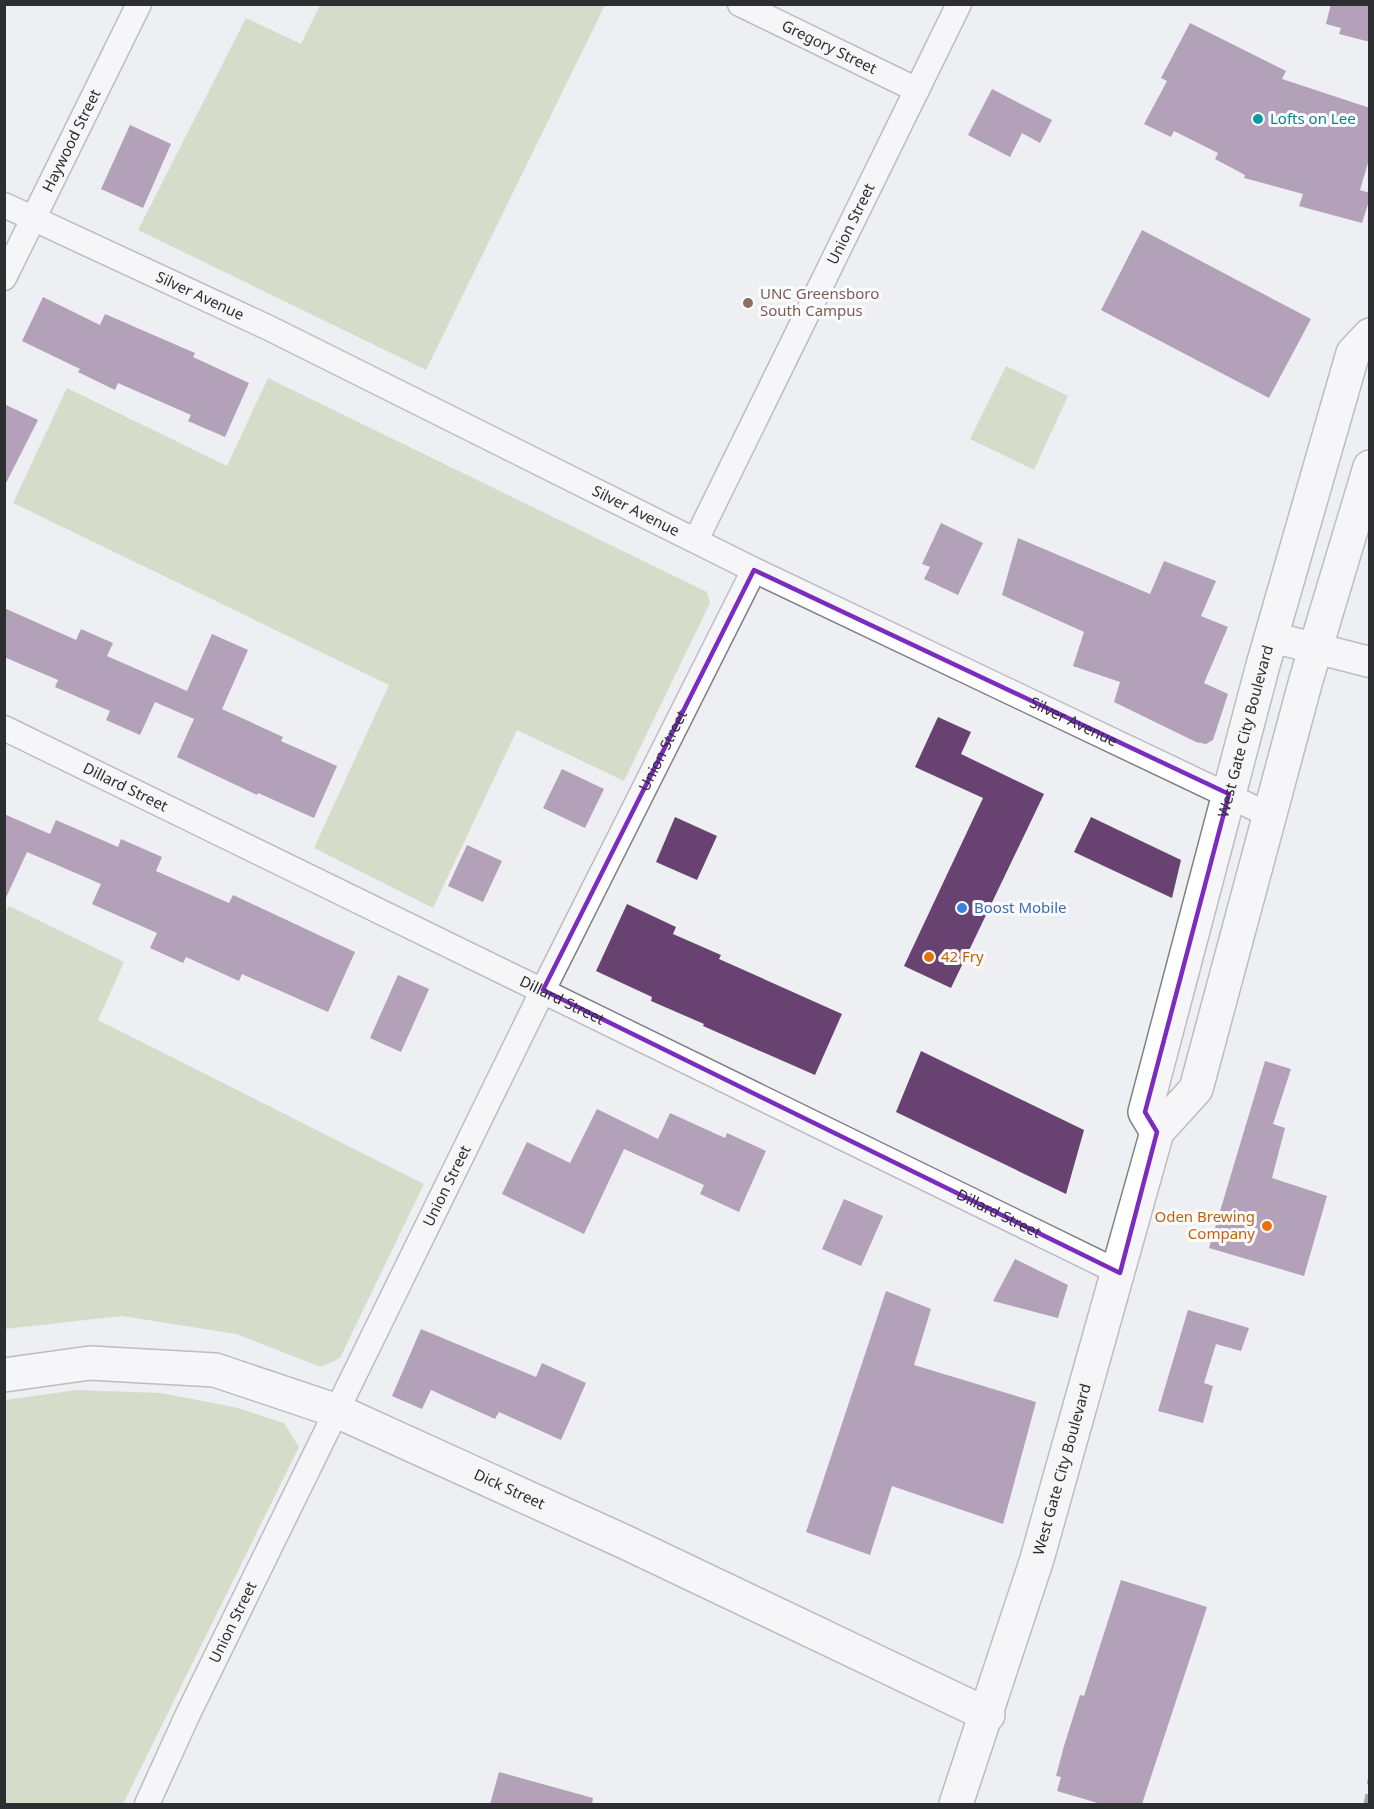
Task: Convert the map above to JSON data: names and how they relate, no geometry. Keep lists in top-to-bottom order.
{
  "streets": {
    "main road": ["West Gate City Boulevard", "Dick Street"],
    "street": [
      "Gregory Street",
      "Haywood Street",
      "Union Street",
      "Silver Avenue",
      "Dillard Street"
    ]
  },
  "crossings": [
    ["Gregory Street", "Union Street"],
    ["Haywood Street", "Silver Avenue"],
    ["Union Street", "Silver Avenue"],
    ["Union Street", "Dillard Street"],
    ["Union Street", "Dick Street"],
    ["Silver Avenue", "West Gate City Boulevard"],
    ["West Gate City Boulevard", "Dillard Street"],
    ["West Gate City Boulevard", "Dick Street"]
  ],
  "places": [
    "Lofts on Lee",
    "UNC Greensboro South Campus",
    "Boost Mobile",
    "42 Fry",
    "Oden Brewing Company"
  ]
}
